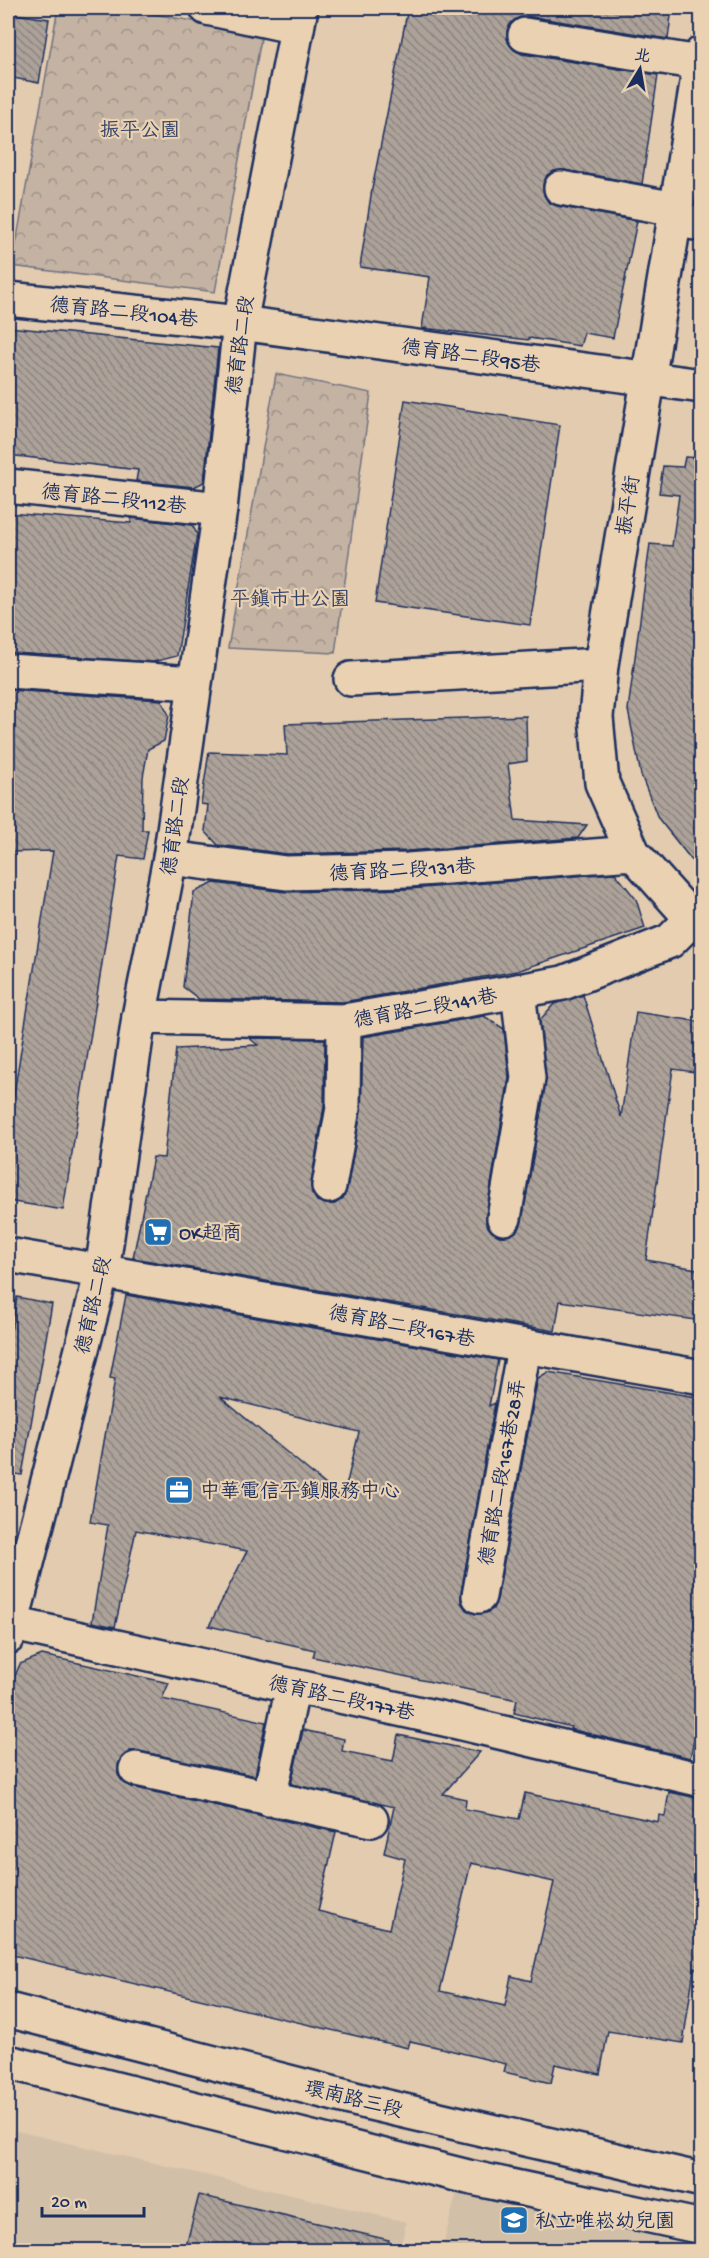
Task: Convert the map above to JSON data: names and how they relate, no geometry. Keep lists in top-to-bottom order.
{
  "streets": {
    "street": [
      "德育路二段104巷",
      "德育路二段",
      "德育路二段95巷",
      "德育路二段112巷",
      "振平街",
      "德育路二段131巷",
      "德育路二段141巷",
      "德育路二段167巷",
      "德育路二段167巷28弄",
      "德育路二段177巷",
      "環南路三段"
    ]
  },
  "crossings": [
    ["德育路二段104巷", "德育路二段"],
    ["德育路二段104巷", "德育路二段95巷"],
    ["德育路二段", "德育路二段95巷"],
    ["德育路二段", "德育路二段112巷"],
    ["德育路二段", "德育路二段131巷"],
    ["德育路二段", "德育路二段141巷"],
    ["德育路二段", "德育路二段167巷"],
    ["德育路二段", "德育路二段177巷"],
    ["德育路二段95巷", "振平街"],
    ["振平街", "德育路二段131巷"],
    ["振平街", "德育路二段141巷"],
    ["德育路二段167巷", "德育路二段167巷28弄"]
  ],
  "parks": ["振平公園", "平鎮市廿公園"],
  "places": {
    "supermarket": ["OK超商"],
    "office": ["中華電信平鎮服務中心"],
    "school or university": ["私立唯崧幼兒園"]
  },
  "scale_bar": "20 m",
  "north": "top"
}
